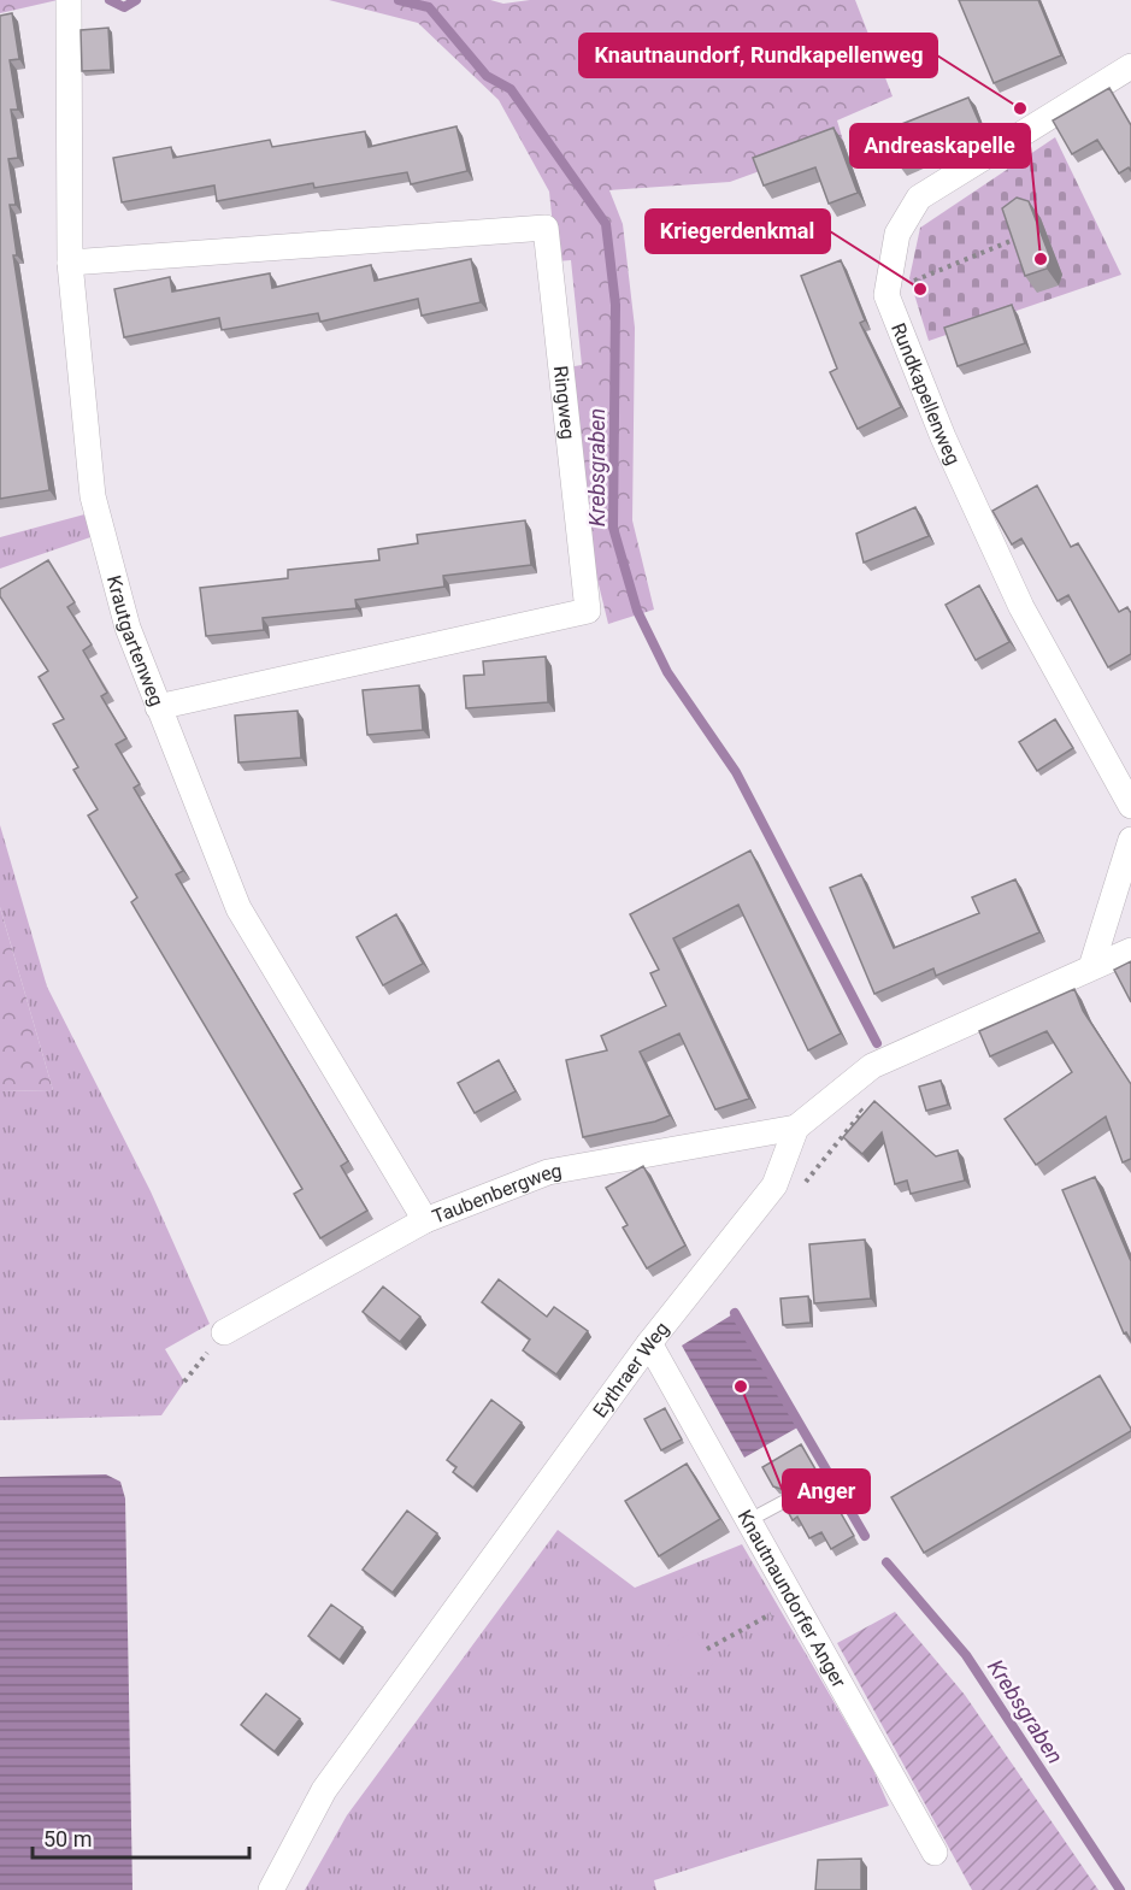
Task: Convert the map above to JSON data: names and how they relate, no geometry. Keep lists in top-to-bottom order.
{
  "streets": {
    "street": [
      "Rundkapellenweg",
      "Ringweg",
      "Krautgartenweg",
      "Taubenbergweg",
      "Eythraer Weg",
      "Knautnaundorfer Anger"
    ]
  },
  "crossings": [
    ["Ringweg", "Krautgartenweg"],
    ["Krautgartenweg", "Taubenbergweg"],
    ["Taubenbergweg", "Eythraer Weg"],
    ["Eythraer Weg", "Knautnaundorfer Anger"]
  ],
  "water": ["Krebsgraben"],
  "places": [
    "Knautnaundorf, Rundkapellenweg",
    "Andreaskapelle",
    "Kriegerdenkmal",
    "Anger"
  ],
  "scale_bar": "50 m"
}
